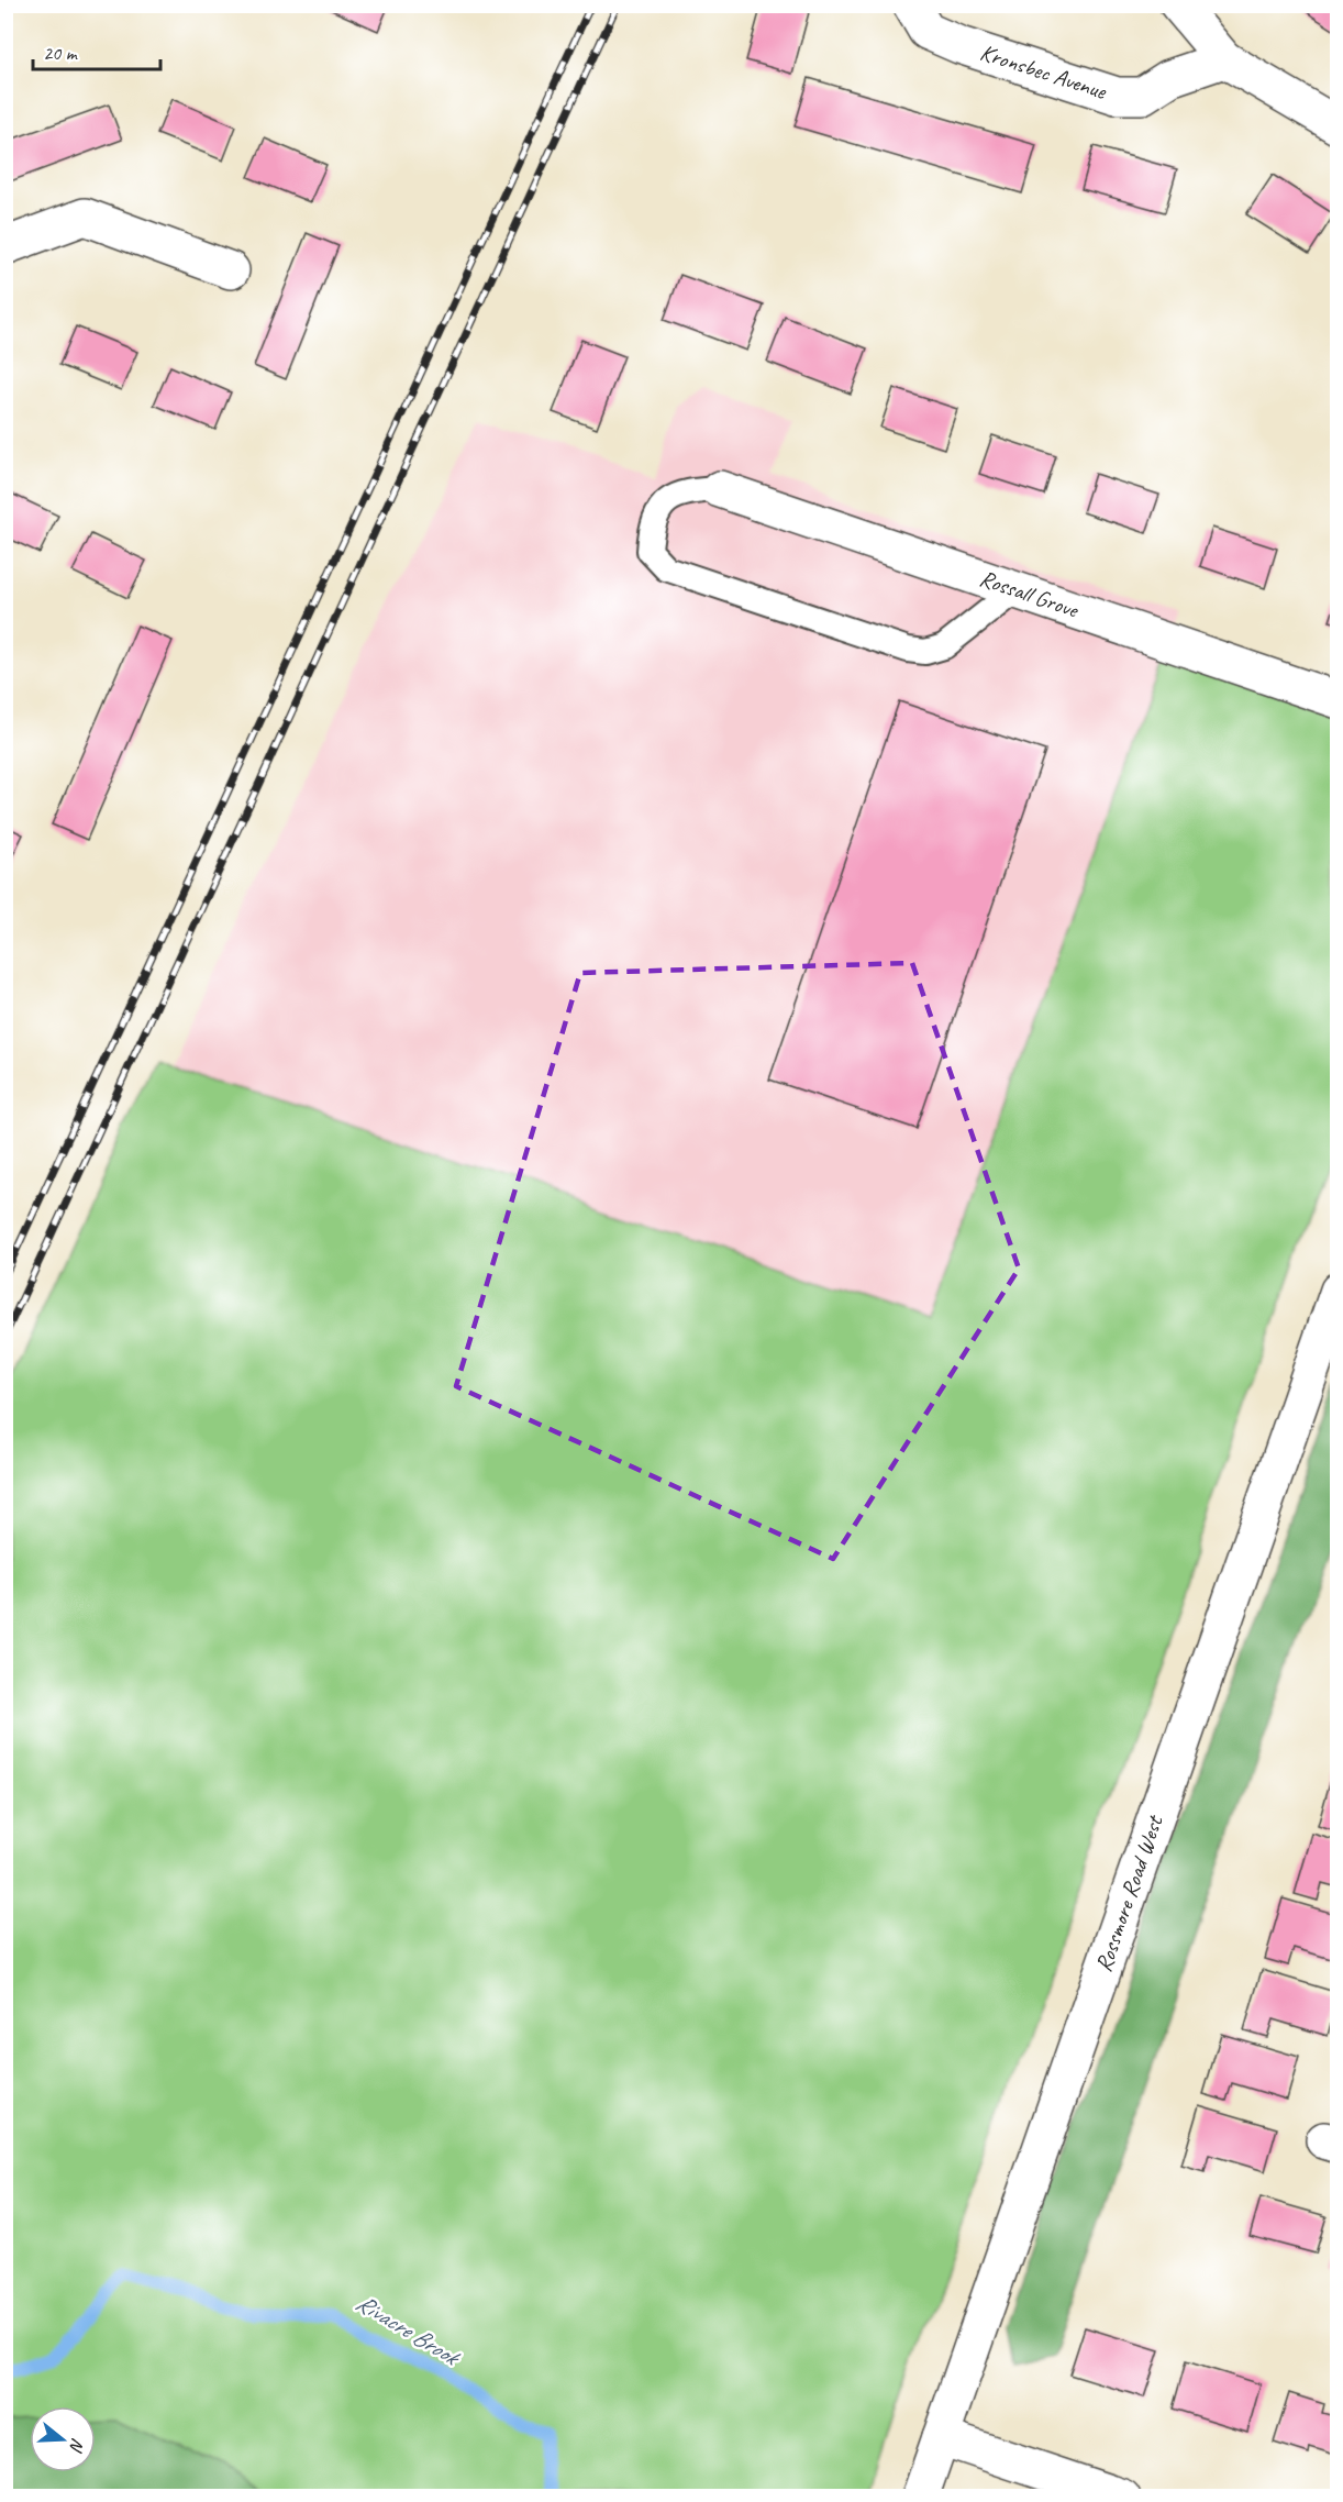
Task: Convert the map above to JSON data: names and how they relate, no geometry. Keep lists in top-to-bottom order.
{
  "streets": {
    "street": ["Kronsbec Avenue", "Rossall Grove", "Rossmore Road West"]
  },
  "water": ["Rivacre Brook"],
  "scale_bar": "20 m",
  "north": "right"
}
